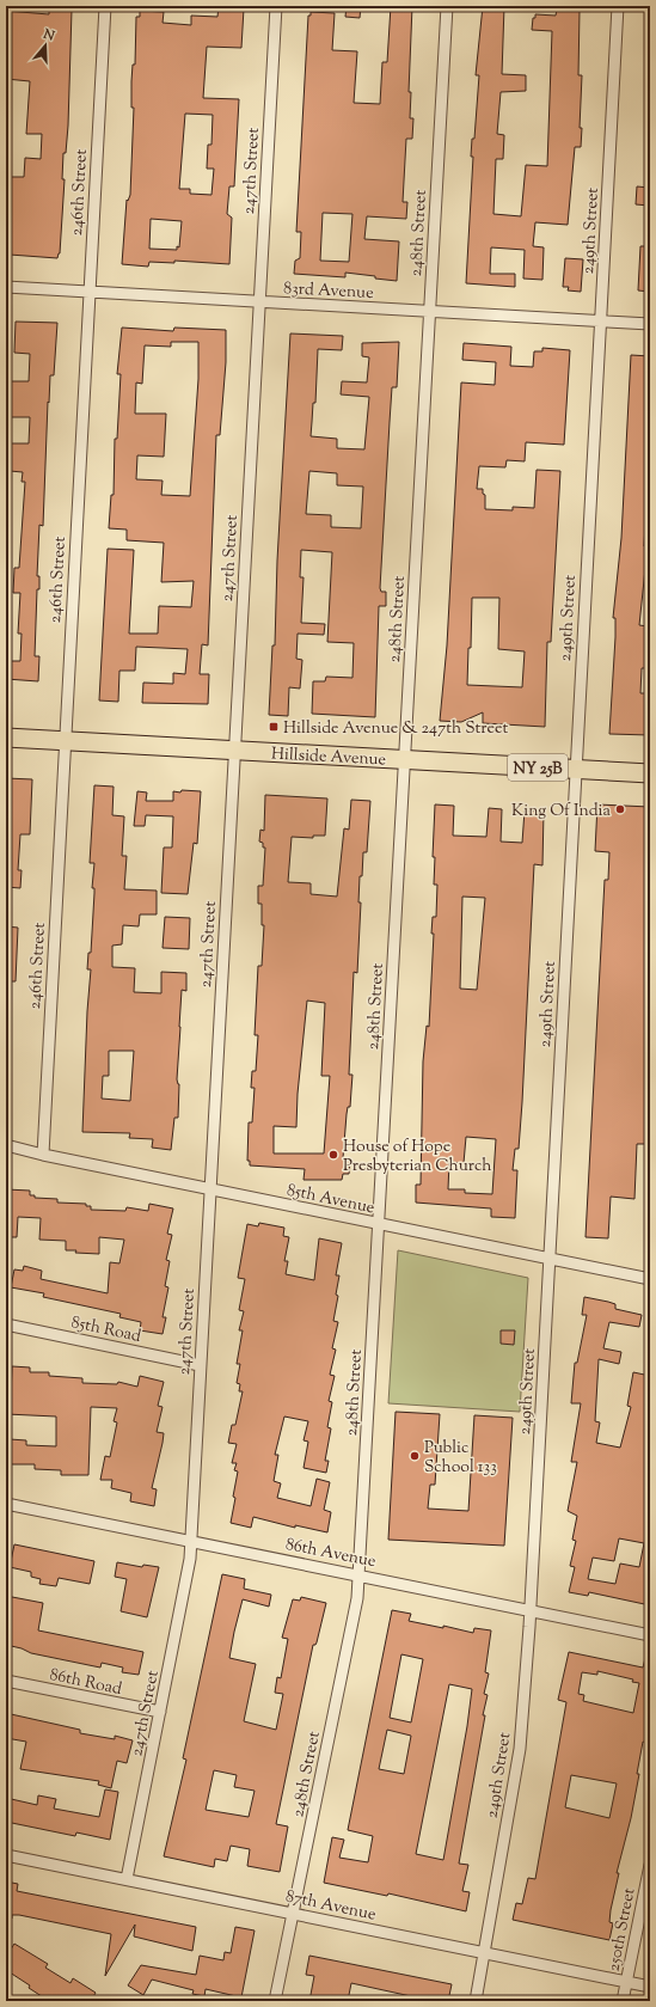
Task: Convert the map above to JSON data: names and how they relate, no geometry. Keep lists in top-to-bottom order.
{
  "streets": {
    "main road": ["Hillside Avenue", "NY 25B"],
    "street": [
      "247th Street",
      "246th Street",
      "249th Street",
      "248th Street",
      "83rd Avenue",
      "85th Avenue",
      "85th Road",
      "86th Avenue",
      "86th Road",
      "87th Avenue",
      "250th Street"
    ]
  },
  "crossings": [
    ["247th Street", "83rd Avenue"],
    ["247th Street", "Hillside Avenue"],
    ["247th Street", "85th Avenue"],
    ["247th Street", "85th Road"],
    ["247th Street", "86th Avenue"],
    ["247th Street", "86th Road"],
    ["247th Street", "87th Avenue"],
    ["246th Street", "83rd Avenue"],
    ["246th Street", "Hillside Avenue"],
    ["246th Street", "85th Avenue"],
    ["249th Street", "83rd Avenue"],
    ["249th Street", "Hillside Avenue"],
    ["249th Street", "85th Avenue"],
    ["249th Street", "86th Avenue"],
    ["249th Street", "87th Avenue"],
    ["248th Street", "83rd Avenue"],
    ["248th Street", "Hillside Avenue"],
    ["248th Street", "85th Avenue"],
    ["248th Street", "86th Avenue"],
    ["248th Street", "87th Avenue"],
    ["87th Avenue", "250th Street"]
  ],
  "places": {
    "transit": ["Hillside Avenue & 247th Street"],
    "other": ["King Of India", "House of Hope Presbyterian Church", "Public School 133"]
  },
  "north": "top"
}
